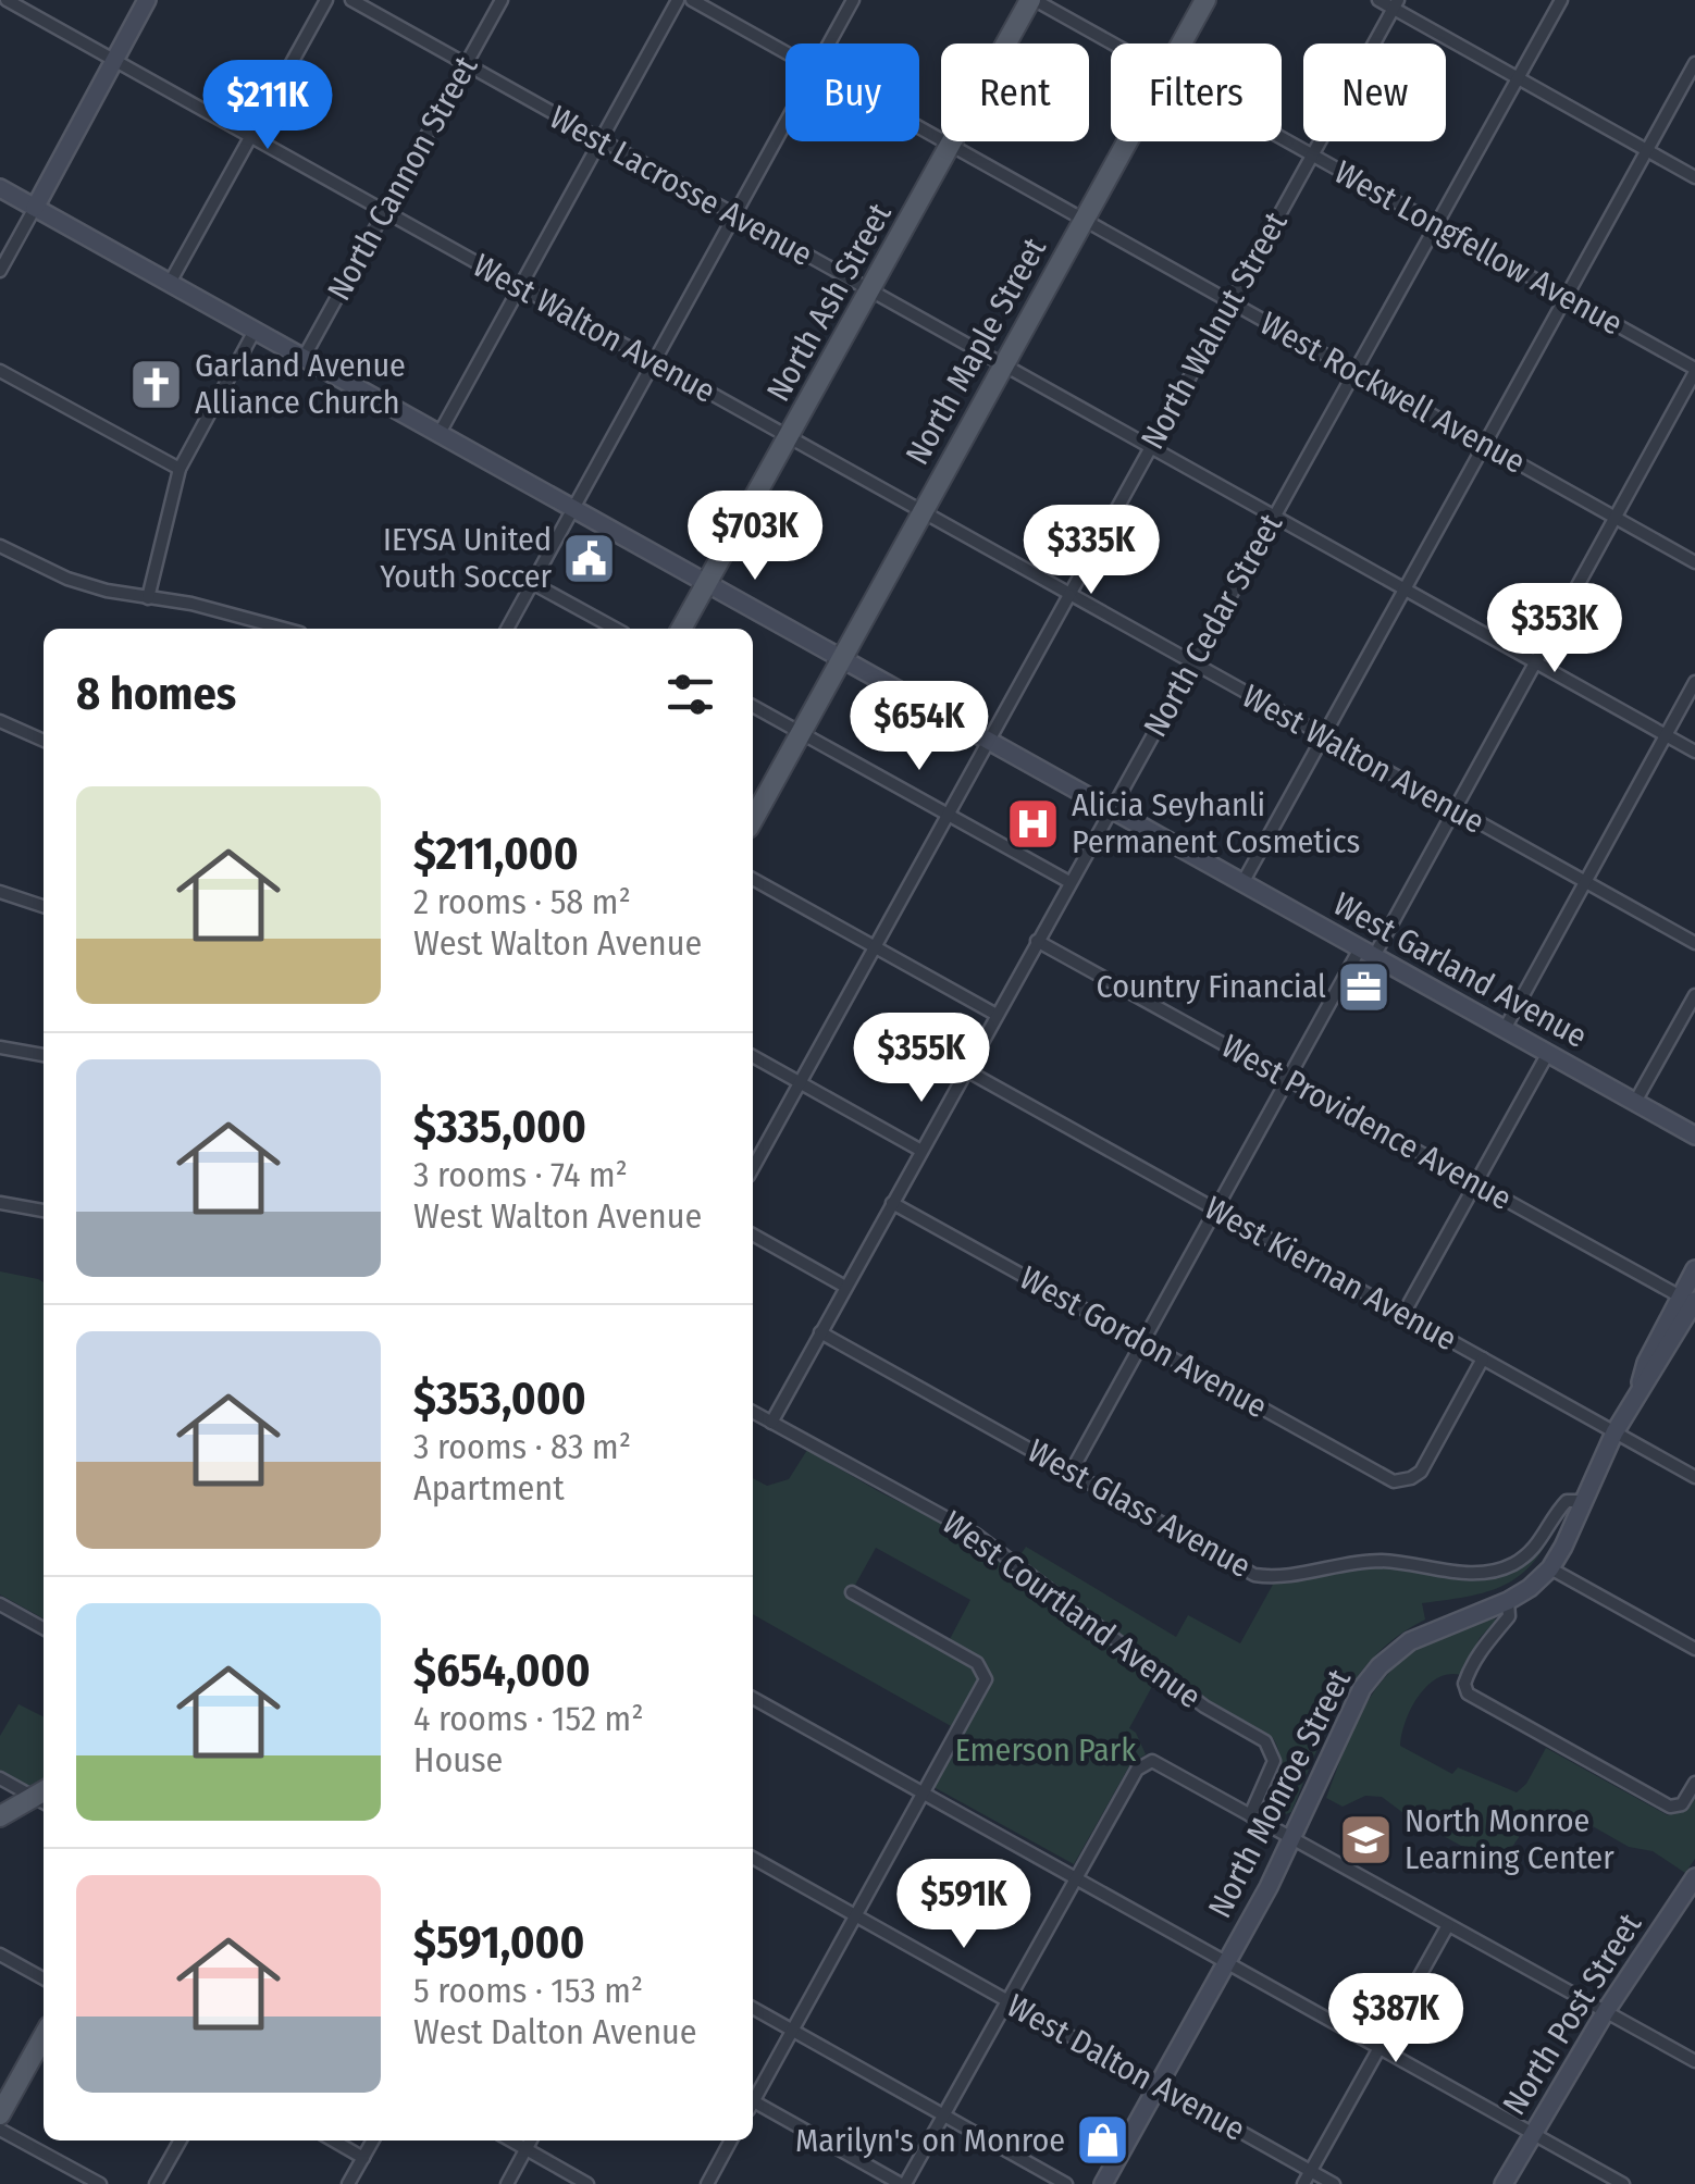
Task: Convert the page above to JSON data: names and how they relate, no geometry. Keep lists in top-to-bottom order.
{
  "streets": {
    "main road": ["North Ash Street", "North Maple Street"],
    "street": [
      "North Cannon Street",
      "West Lacrosse Avenue",
      "West Longfellow Avenue",
      "West Walton Avenue",
      "North Walnut Street",
      "West Rockwell Avenue",
      "North Cedar Street",
      "West Garland Avenue",
      "West Providence Avenue",
      "West Kiernan Avenue",
      "West Gordon Avenue",
      "West Glass Avenue",
      "West Courtland Avenue",
      "North Monroe Street",
      "North Post Street",
      "West Dalton Avenue"
    ]
  },
  "crossings": [
    ["North Cannon Street", "West Lacrosse Avenue"],
    ["North Cannon Street", "West Walton Avenue"],
    ["North Cannon Street", "West Garland Avenue"],
    ["West Lacrosse Avenue", "North Ash Street"],
    ["West Lacrosse Avenue", "North Walnut Street"],
    ["West Lacrosse Avenue", "North Maple Street"],
    ["West Lacrosse Avenue", "North Cedar Street"],
    ["West Longfellow Avenue", "North Ash Street"],
    ["West Longfellow Avenue", "North Walnut Street"],
    ["West Longfellow Avenue", "North Cedar Street"],
    ["North Ash Street", "West Walton Avenue"],
    ["North Ash Street", "West Rockwell Avenue"],
    ["North Ash Street", "West Garland Avenue"],
    ["West Walton Avenue", "North Walnut Street"],
    ["West Walton Avenue", "North Maple Street"],
    ["West Walton Avenue", "North Cedar Street"],
    ["North Walnut Street", "West Rockwell Avenue"],
    ["North Walnut Street", "West Garland Avenue"],
    ["North Maple Street", "West Rockwell Avenue"],
    ["North Maple Street", "West Garland Avenue"],
    ["West Rockwell Avenue", "North Cedar Street"],
    ["North Cedar Street", "West Garland Avenue"],
    ["North Cedar Street", "West Providence Avenue"],
    ["North Cedar Street", "West Kiernan Avenue"],
    ["North Cedar Street", "West Gordon Avenue"],
    ["North Cedar Street", "West Glass Avenue"],
    ["North Cedar Street", "West Courtland Avenue"],
    ["West Providence Avenue", "North Monroe Street"],
    ["West Kiernan Avenue", "West Gordon Avenue"],
    ["West Kiernan Avenue", "North Monroe Street"],
    ["West Glass Avenue", "North Monroe Street"],
    ["North Monroe Street", "West Dalton Avenue"]
  ],
  "parks": ["Emerson Park"],
  "places": {
    "church": ["Garland Avenue Alliance Church"],
    "public building": ["IEYSA United Youth Soccer"],
    "hospital": ["Alicia Seyhanli Permanent Cosmetics"],
    "office": ["Country Financial"],
    "school or university": ["North Monroe Learning Center"],
    "shop": ["Marilyn's on Monroe"]
  },
  "page": {
    "chip": [
      "Buy",
      "Rent",
      "Filters",
      "New"
    ],
    "price": [
      "$211K",
      "$703K",
      "$335K",
      "$353K",
      "$654K",
      "$355K",
      "$591K",
      "$387K"
    ],
    "heading": "8 homes",
    "list": [
      {
        "name": "$211,000",
        "note": "2 rooms · 58 m² · West Walton Avenue"
      },
      {
        "name": "$335,000",
        "note": "3 rooms · 74 m² · West Walton Avenue"
      },
      {
        "name": "$353,000",
        "note": "3 rooms · 83 m² · Apartment"
      },
      {
        "name": "$654,000",
        "note": "4 rooms · 152 m² · House"
      },
      {
        "name": "$591,000",
        "note": "5 rooms · 153 m² · West Dalton Avenue"
      }
    ]
  }
}
